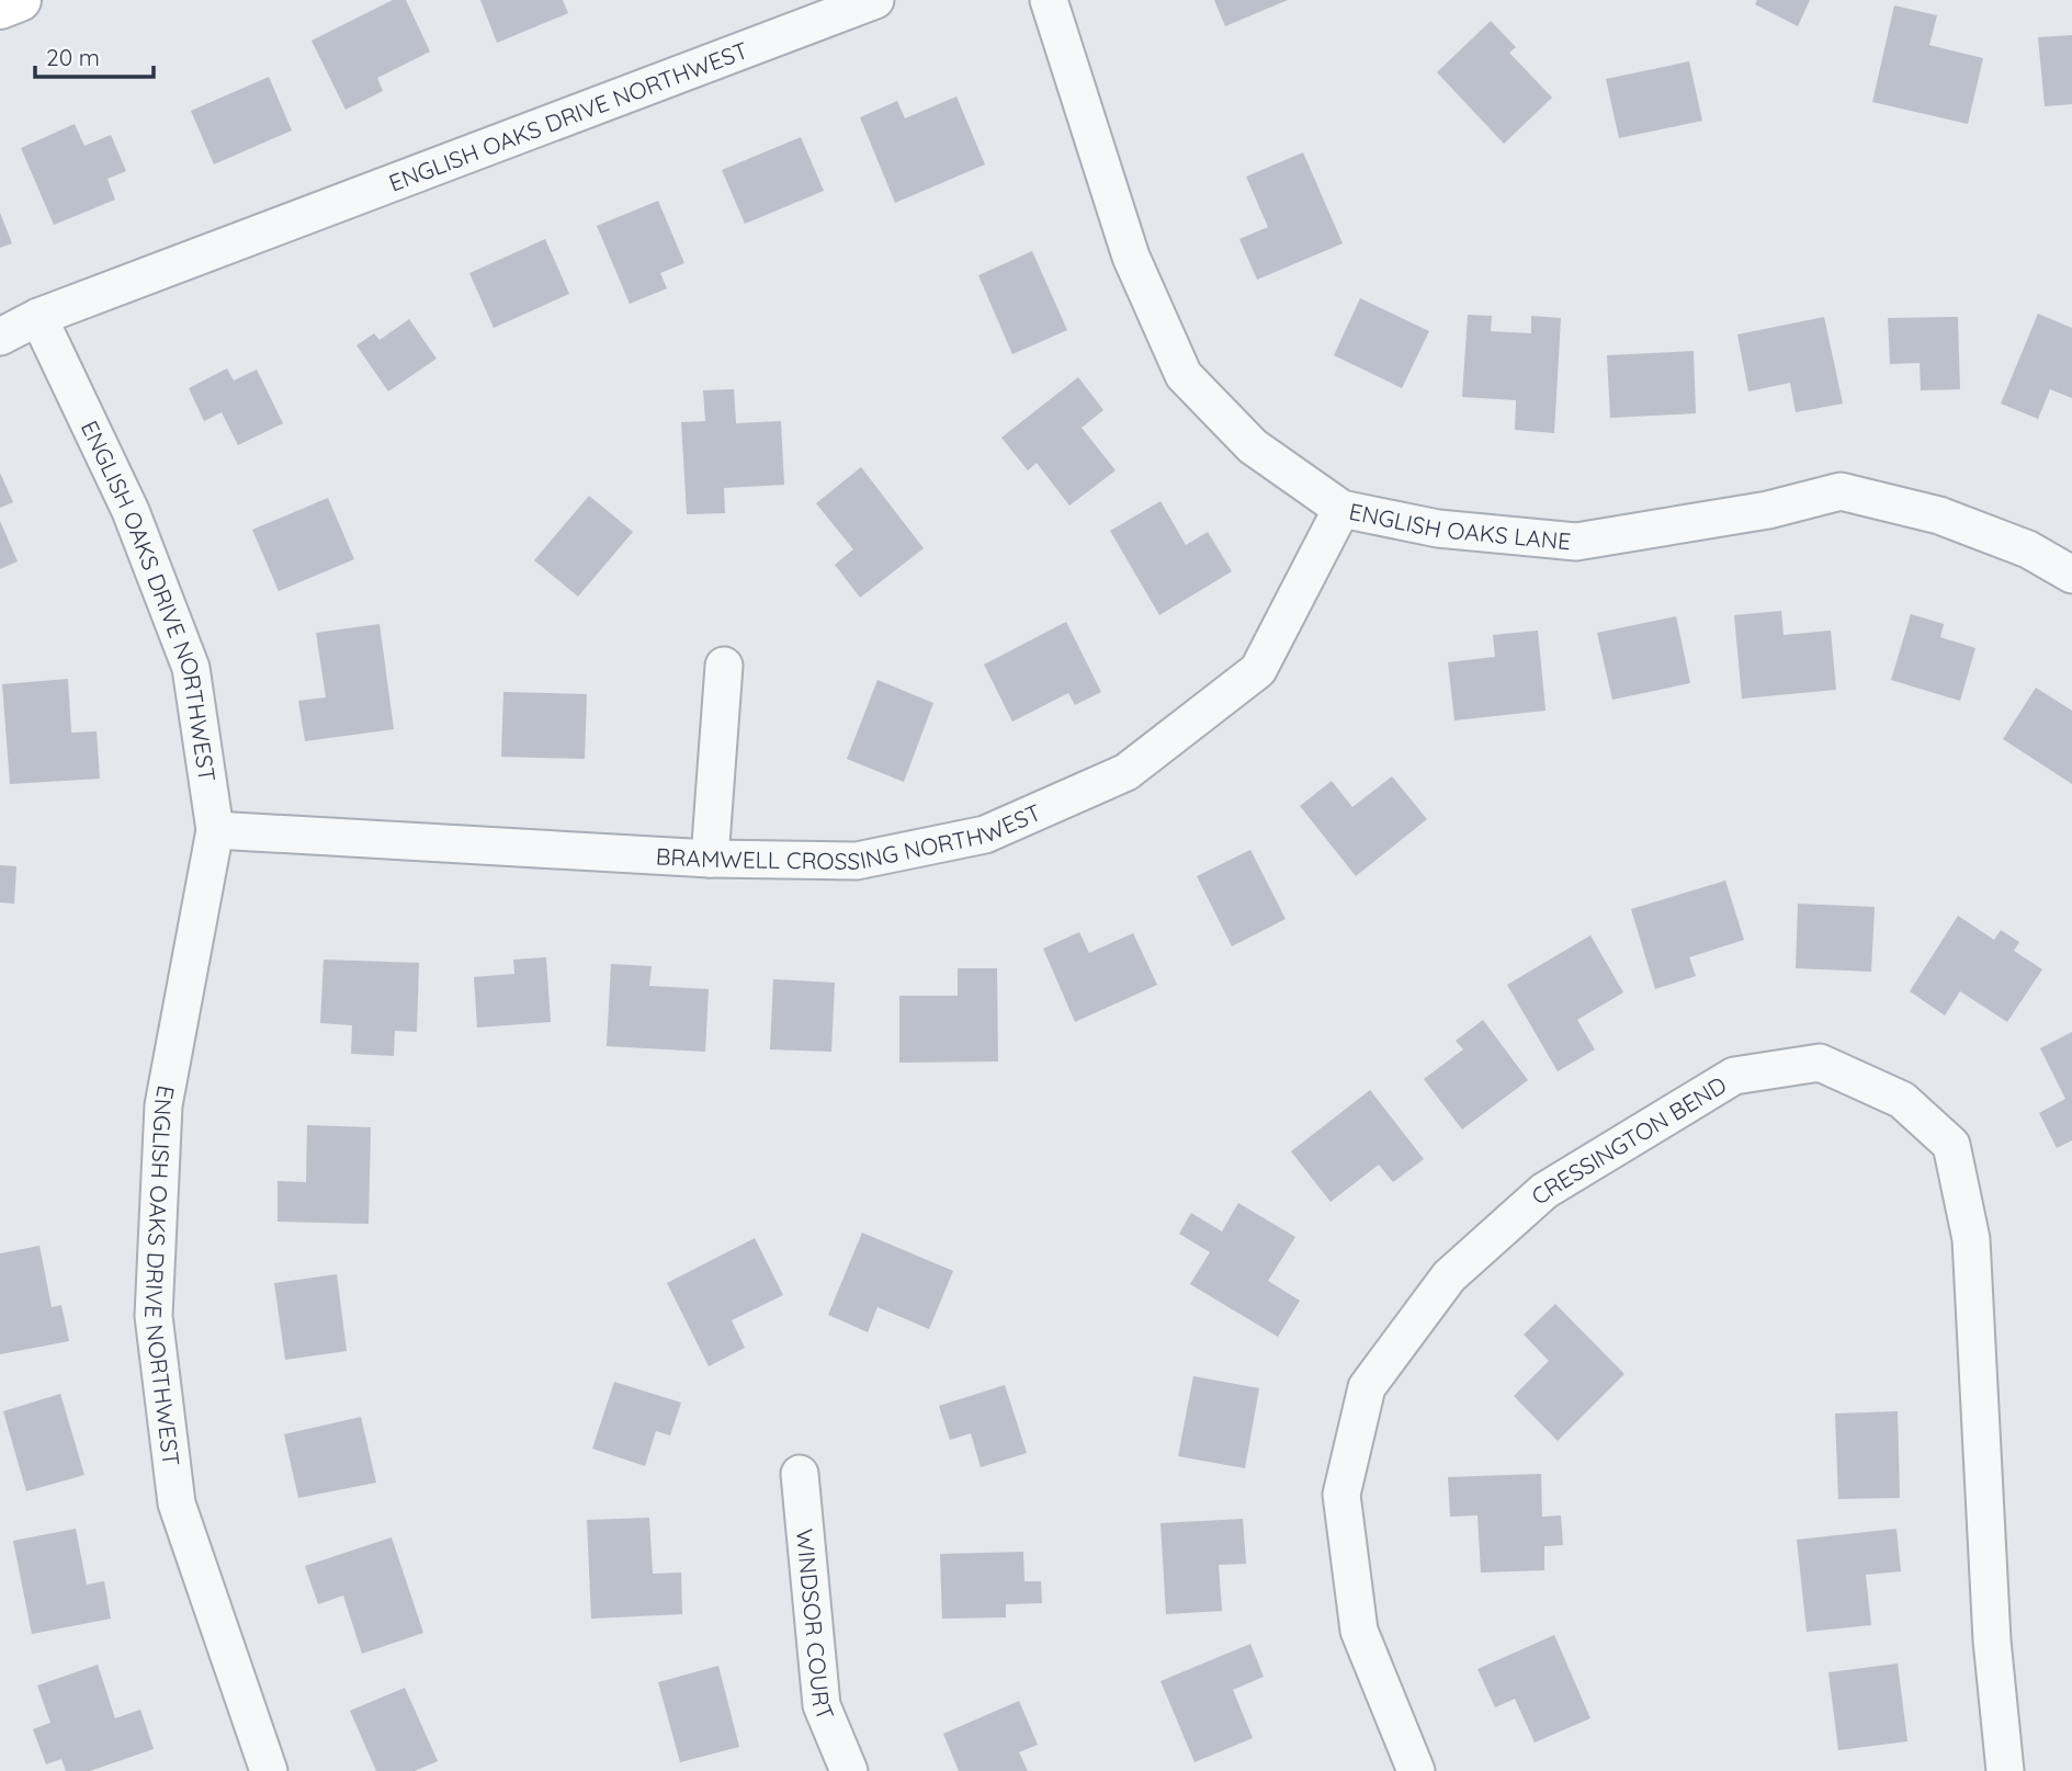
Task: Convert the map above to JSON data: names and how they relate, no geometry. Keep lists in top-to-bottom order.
{
  "streets": {
    "street": [
      "ENGLISH OAKS DRIVE NORTHWEST",
      "ENGLISH OAKS LANE",
      "BRAMWELL CROSSING NORTHWEST",
      "CRESSINGTON BEND",
      "WINDSOR COURT"
    ]
  },
  "crossings": [
    ["ENGLISH OAKS DRIVE NORTHWEST", "BRAMWELL CROSSING NORTHWEST"],
    ["ENGLISH OAKS LANE", "BRAMWELL CROSSING NORTHWEST"]
  ],
  "scale_bar": "20 m"
}
